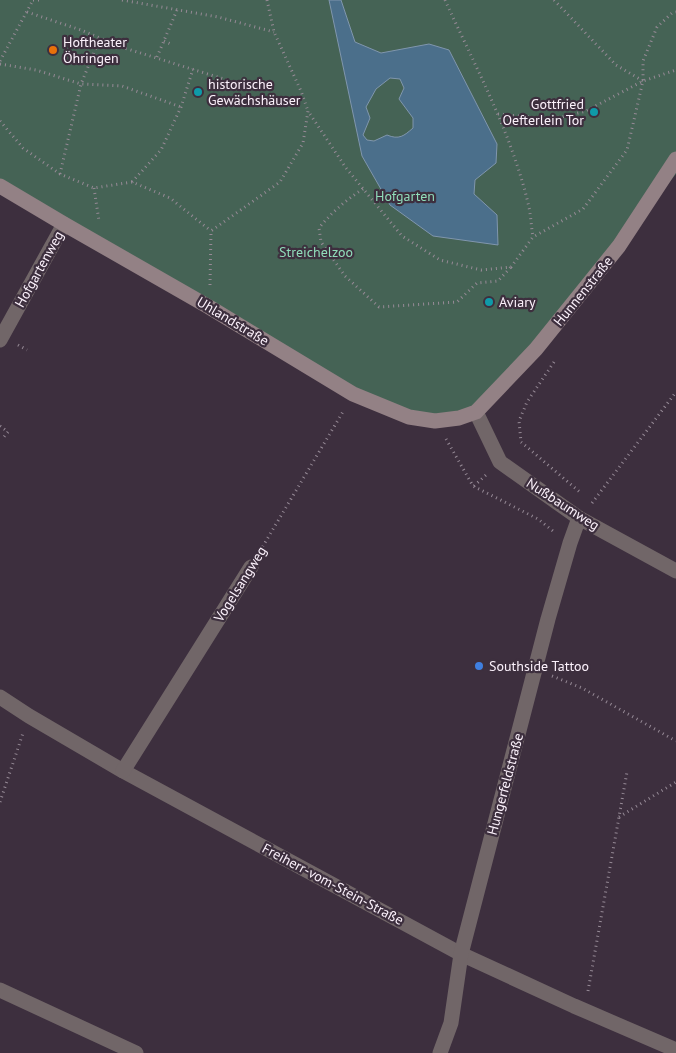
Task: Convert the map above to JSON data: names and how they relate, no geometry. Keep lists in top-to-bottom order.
{
  "streets": {
    "main road": ["Hunnenstraße", "Uhlandstraße"],
    "street": [
      "Hofgartenweg",
      "Nußbaumweg",
      "Vogelsangweg",
      "Hungerfeldstraße",
      "Freiherr-vom-Stein-Straße"
    ]
  },
  "crossings": [
    ["Hofgartenweg", "Uhlandstraße"],
    ["Hunnenstraße", "Uhlandstraße"],
    ["Hunnenstraße", "Nußbaumweg"],
    ["Uhlandstraße", "Nußbaumweg"],
    ["Uhlandstraße", "Vogelsangweg"],
    ["Nußbaumweg", "Hungerfeldstraße"],
    ["Vogelsangweg", "Freiherr-vom-Stein-Straße"],
    ["Hungerfeldstraße", "Freiherr-vom-Stein-Straße"]
  ],
  "parks": ["Hofgarten", "Streichelzoo"],
  "places": [
    "Hoftheater Öhringen",
    "historische Gewächshäuser",
    "Gottfried Oefterlein Tor",
    "Aviary",
    "Southside Tattoo"
  ]
}
